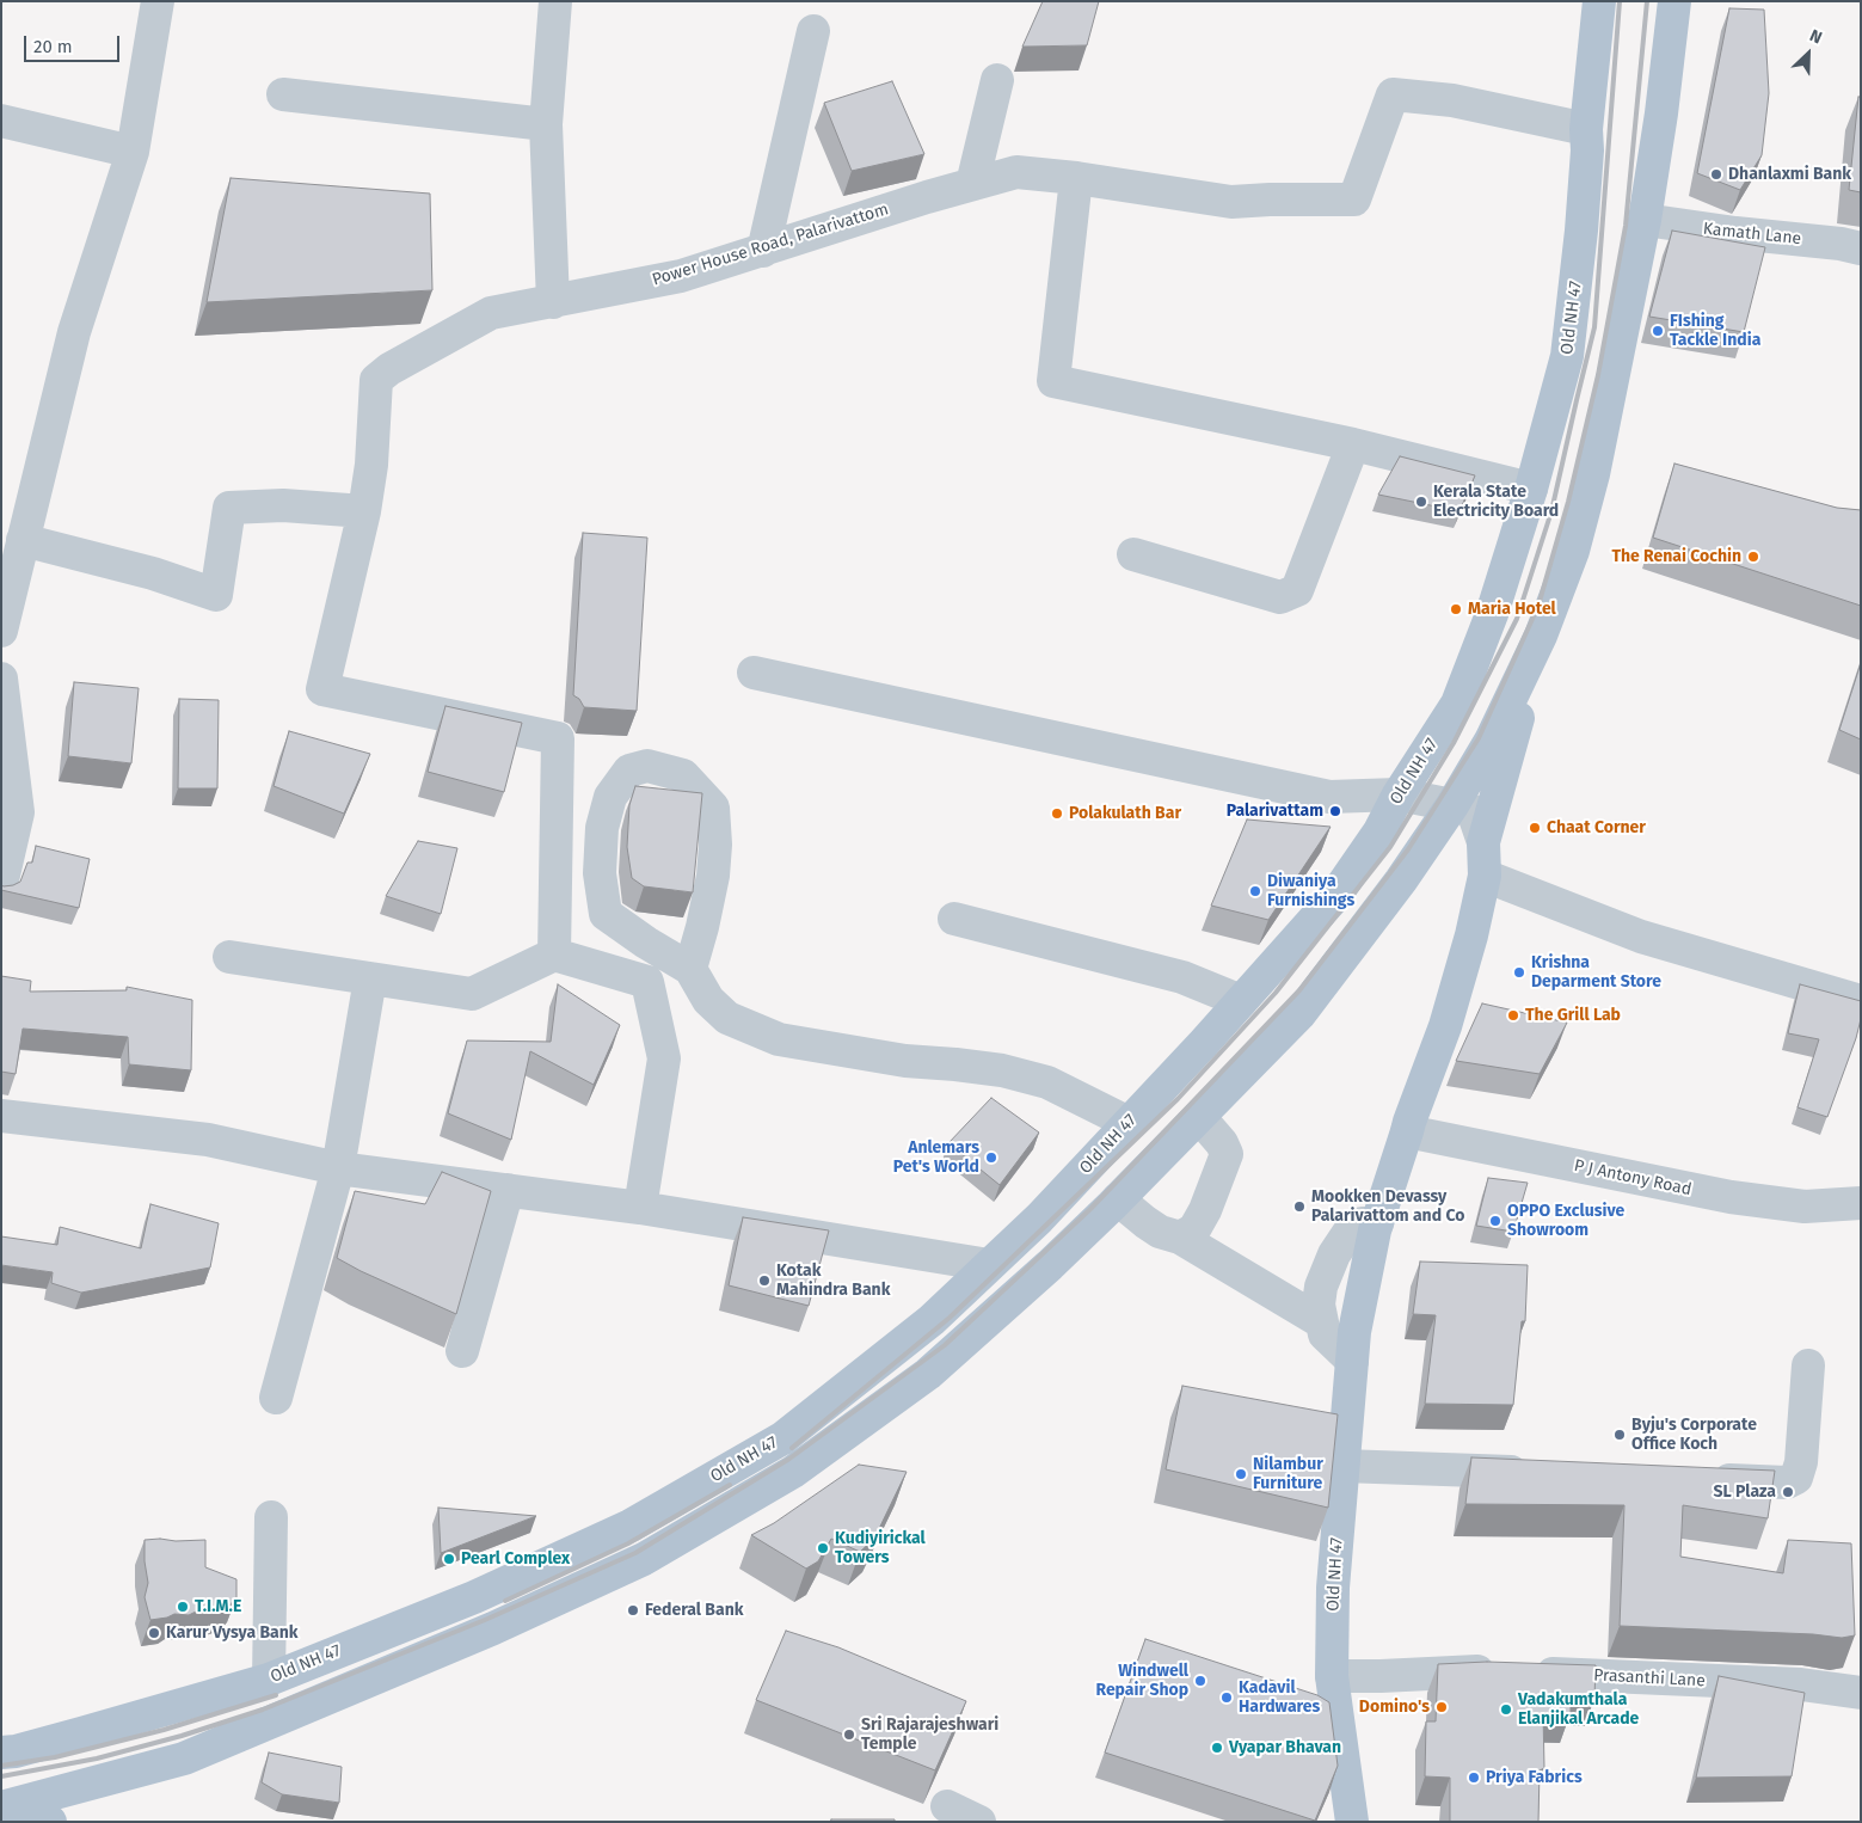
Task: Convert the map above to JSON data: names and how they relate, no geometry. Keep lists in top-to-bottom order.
{
  "streets": {
    "main road": ["Old NH 47"],
    "street": [
      "Kamath Lane",
      "Power House Road, Palarivattom",
      "P J Antony Road",
      "Prasanthi Lane"
    ]
  },
  "crossings": [
    ["Kamath Lane", "Old NH 47"],
    ["Power House Road, Palarivattom", "Old NH 47"],
    ["Old NH 47", "P J Antony Road"],
    ["Old NH 47", "Prasanthi Lane"]
  ],
  "places": [
    "Dhanlaxmi Bank",
    "FIshing Tackle India",
    "Kerala State Electricity Board",
    "The Renai Cochin",
    "Maria Hotel",
    "Palarivattam",
    "Polakulath Bar",
    "Chaat Corner",
    "Diwaniya Furnishings",
    "Krishna Deparment Store",
    "The Grill Lab",
    "Anlemars Pet's World",
    "Mookken Devassy Palarivattom and Co",
    "OPPO Exclusive Showroom",
    "Kotak Mahindra Bank",
    "Byju's Corporate Office Koch",
    "Nilambur Furniture",
    "SL Plaza",
    "Kudiyirickal Towers",
    "Pearl Complex",
    "T.I.M.E",
    "Federal Bank",
    "Karur Vysya Bank",
    "Windwell Repair Shop",
    "Kadavil Hardwares",
    "Domino's",
    "Vadakumthala Elanjikal Arcade",
    "Sri Rajarajeshwari Temple",
    "Vyapar Bhavan",
    "Priya Fabrics"
  ],
  "scale_bar": "20 m",
  "north": "top right"
}
